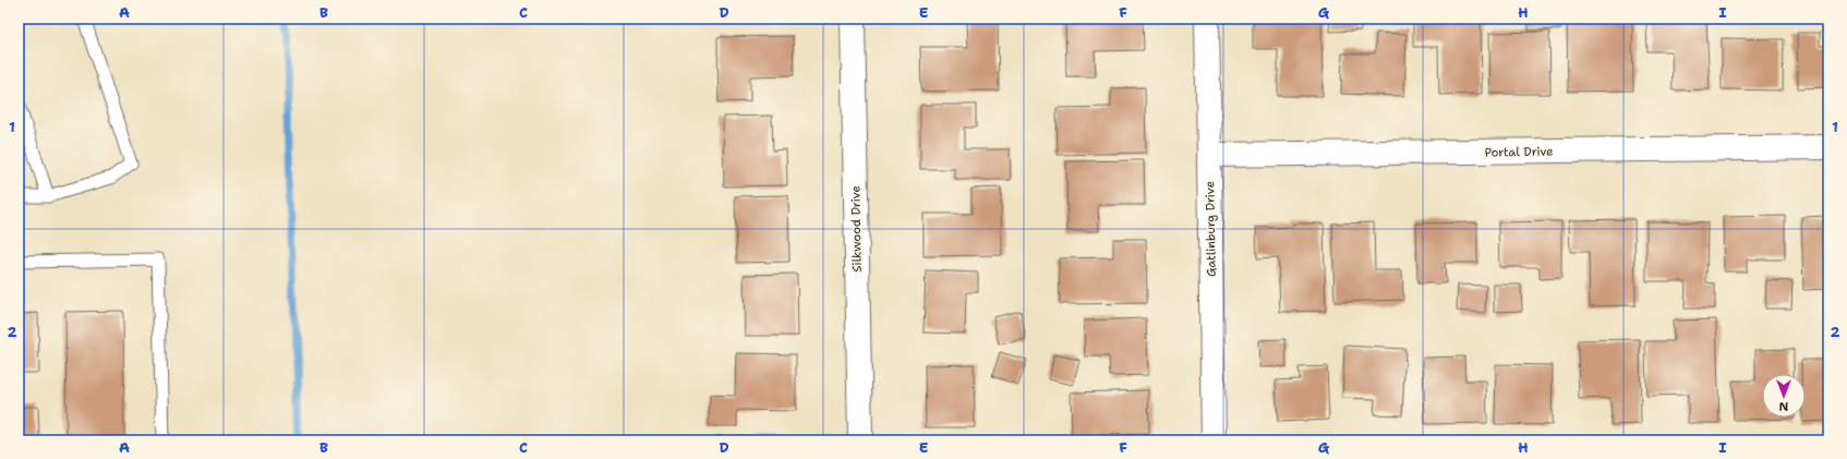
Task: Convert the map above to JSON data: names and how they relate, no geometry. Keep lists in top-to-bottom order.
{
  "streets": {
    "street": ["Portal Drive", "Silkwood Drive", "Gatlinburg Drive"]
  },
  "crossings": [
    ["Portal Drive", "Gatlinburg Drive"]
  ],
  "north": "bottom",
  "grid": {
    "columns": [
      "A",
      "B",
      "C",
      "D",
      "E",
      "F",
      "G",
      "H",
      "I"
    ],
    "rows": ["1", "2"]
  }
}
